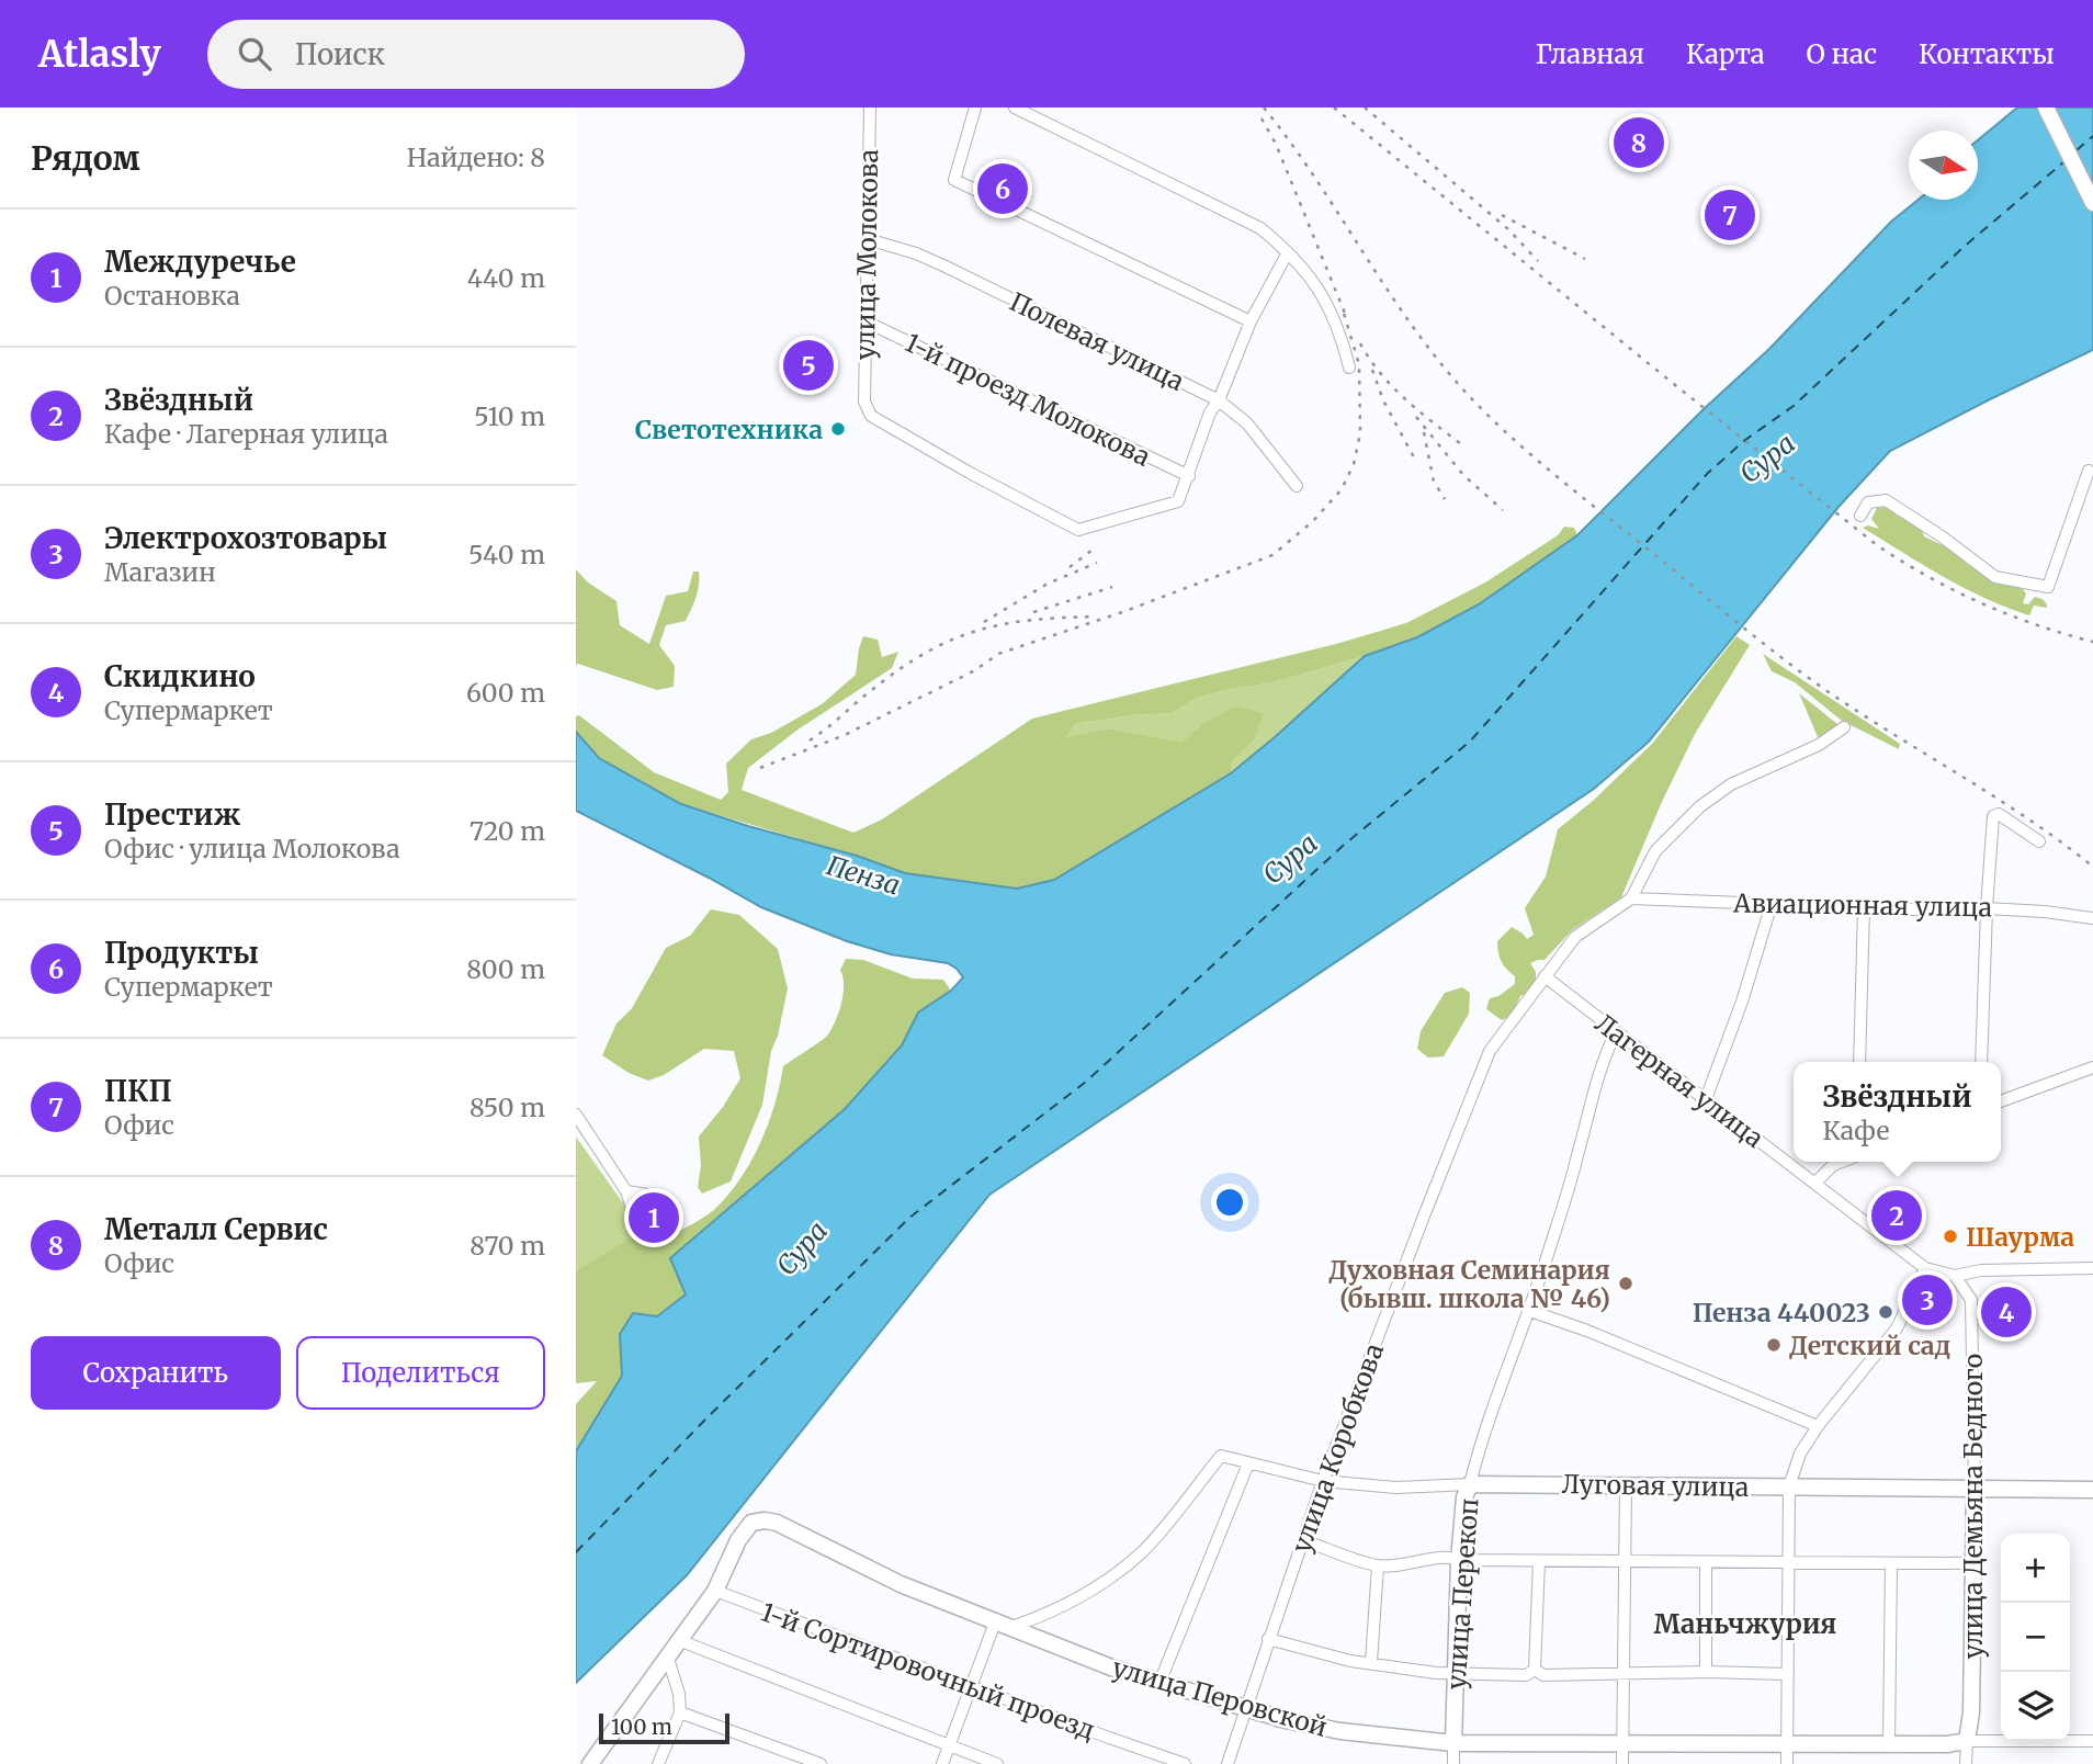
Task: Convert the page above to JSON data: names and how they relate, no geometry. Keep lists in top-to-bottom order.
{
  "streets": {
    "main road": [
      "Луговая улица",
      "улица Демьяна Бедного",
      "улица Перекоп",
      "улица Перовской"
    ],
    "street": [
      "улица Молокова",
      "Полевая улица",
      "1-й проезд Молокова",
      "Авиационная улица",
      "Лагерная улица",
      "улица Коробкова",
      "1-й Сортировочный проезд"
    ]
  },
  "crossings": [
    ["улица Молокова", "Полевая улица"],
    ["улица Молокова", "1-й проезд Молокова"],
    ["Авиационная улица", "улица Коробкова"],
    ["Лагерная улица", "улица Коробкова"],
    ["Лагерная улица", "улица Перекоп"],
    ["улица Коробкова", "Луговая улица"],
    ["улица Коробкова", "улица Перовской"],
    ["Луговая улица", "улица Демьяна Бедного"],
    ["Луговая улица", "улица Перекоп"],
    ["Луговая улица", "улица Перовской"],
    ["улица Демьяна Бедного", "улица Перовской"],
    ["улица Перекоп", "улица Перовской"],
    ["1-й Сортировочный проезд", "улица Перовской"]
  ],
  "districts": ["Маньчжурия"],
  "water": ["Сура", "Пенза"],
  "places": [
    "Светотехника",
    "Шаурма",
    "Духовная Семинария (бывш. школа № 46)",
    "Пенза 440023",
    "Детский сад"
  ],
  "scale_bar": "100 m",
  "north": "right",
  "page": {
    "header": "Atlasly",
    "search": "Поиск",
    "nav": [
      "Главная",
      "Карта",
      "О нас",
      "Контакты"
    ],
    "heading": ["Рядом", "Найдено: 8"],
    "pins": [
      "8",
      "6",
      "7",
      "5",
      "2",
      "1",
      "3",
      "4"
    ],
    "list": [
      {
        "mark": "1",
        "name": "Междуречье",
        "note": "Остановка",
        "value": "440 m"
      },
      {
        "mark": "2",
        "name": "Звёздный",
        "note": "Кафе · Лагерная улица",
        "value": "510 m"
      },
      {
        "mark": "3",
        "name": "Электрохозтовары",
        "note": "Магазин",
        "value": "540 m"
      },
      {
        "mark": "4",
        "name": "Скидкино",
        "note": "Супермаркет",
        "value": "600 m"
      },
      {
        "mark": "5",
        "name": "Престиж",
        "note": "Офис · улица Молокова",
        "value": "720 m"
      },
      {
        "mark": "6",
        "name": "Продукты",
        "note": "Супермаркет",
        "value": "800 m"
      },
      {
        "mark": "7",
        "name": "ПКП",
        "note": "Офис",
        "value": "850 m"
      },
      {
        "mark": "8",
        "name": "Металл Сервис",
        "note": "Офис",
        "value": "870 m"
      }
    ],
    "popup": ["Звёздный", "Кафе"],
    "buttons": ["Сохранить", "Поделиться"],
    "map_buttons": ["+", "−"],
    "scale": "100 m"
  }
}
